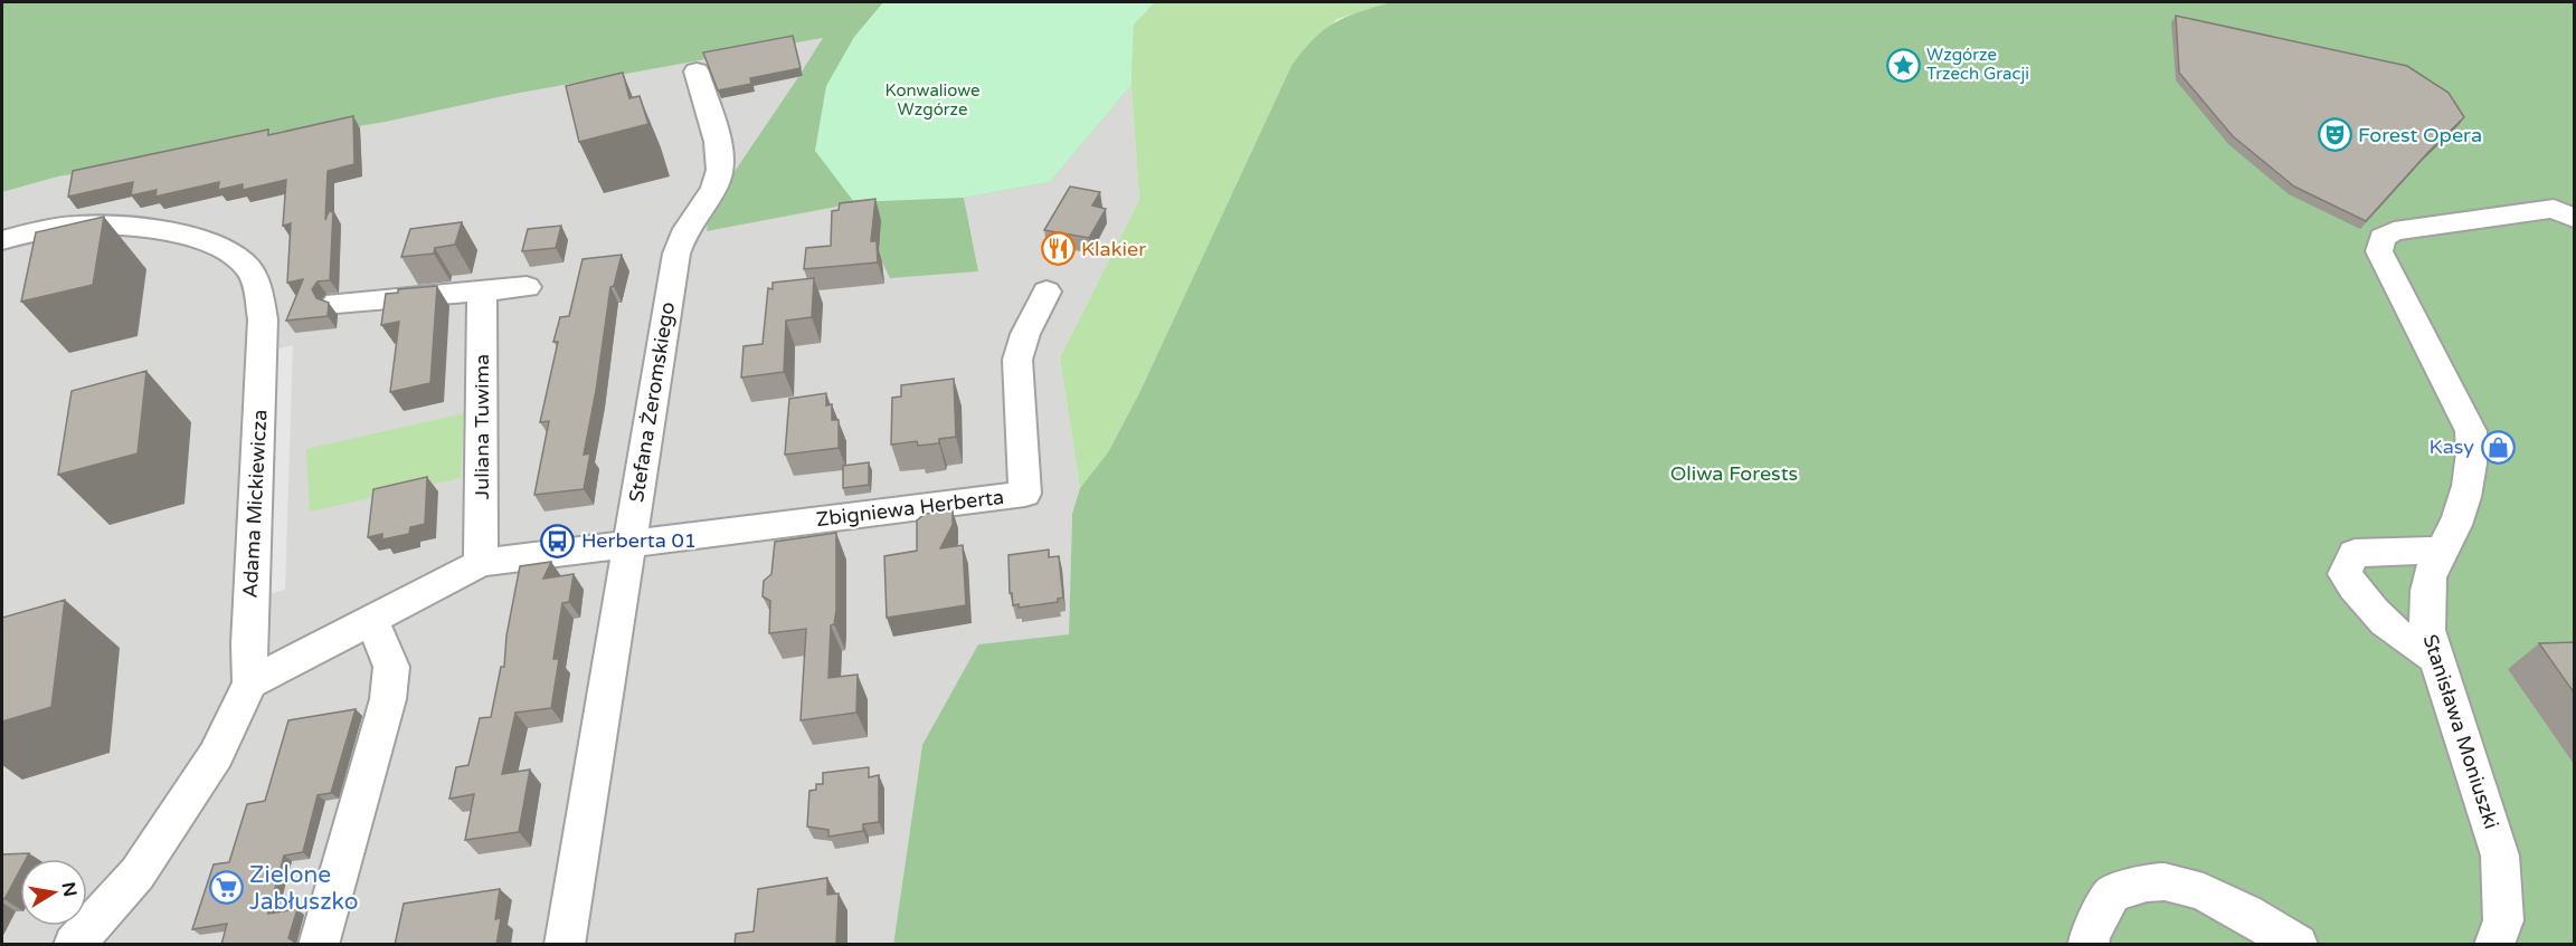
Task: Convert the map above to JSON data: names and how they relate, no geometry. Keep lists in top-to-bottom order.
{
  "streets": {
    "street": [
      "Stefana Żeromskiego",
      "Juliana Tuwima",
      "Adama Mickiewicza",
      "Zbigniewa Herberta",
      "Stanisława Moniuszki"
    ]
  },
  "crossings": [
    ["Stefana Żeromskiego", "Zbigniewa Herberta"]
  ],
  "parks": ["Konwaliowe Wzgórze", "Oliwa Forests"],
  "places": {
    "place": ["Wzgórze Trzech Gracji"],
    "theatre": ["Forest Opera"],
    "restaurant": ["Klakier"],
    "shop": ["Kasy"],
    "bus stop": ["Herberta 01"],
    "supermarket": ["Zielone Jabłuszko"]
  },
  "north": "right"
}
